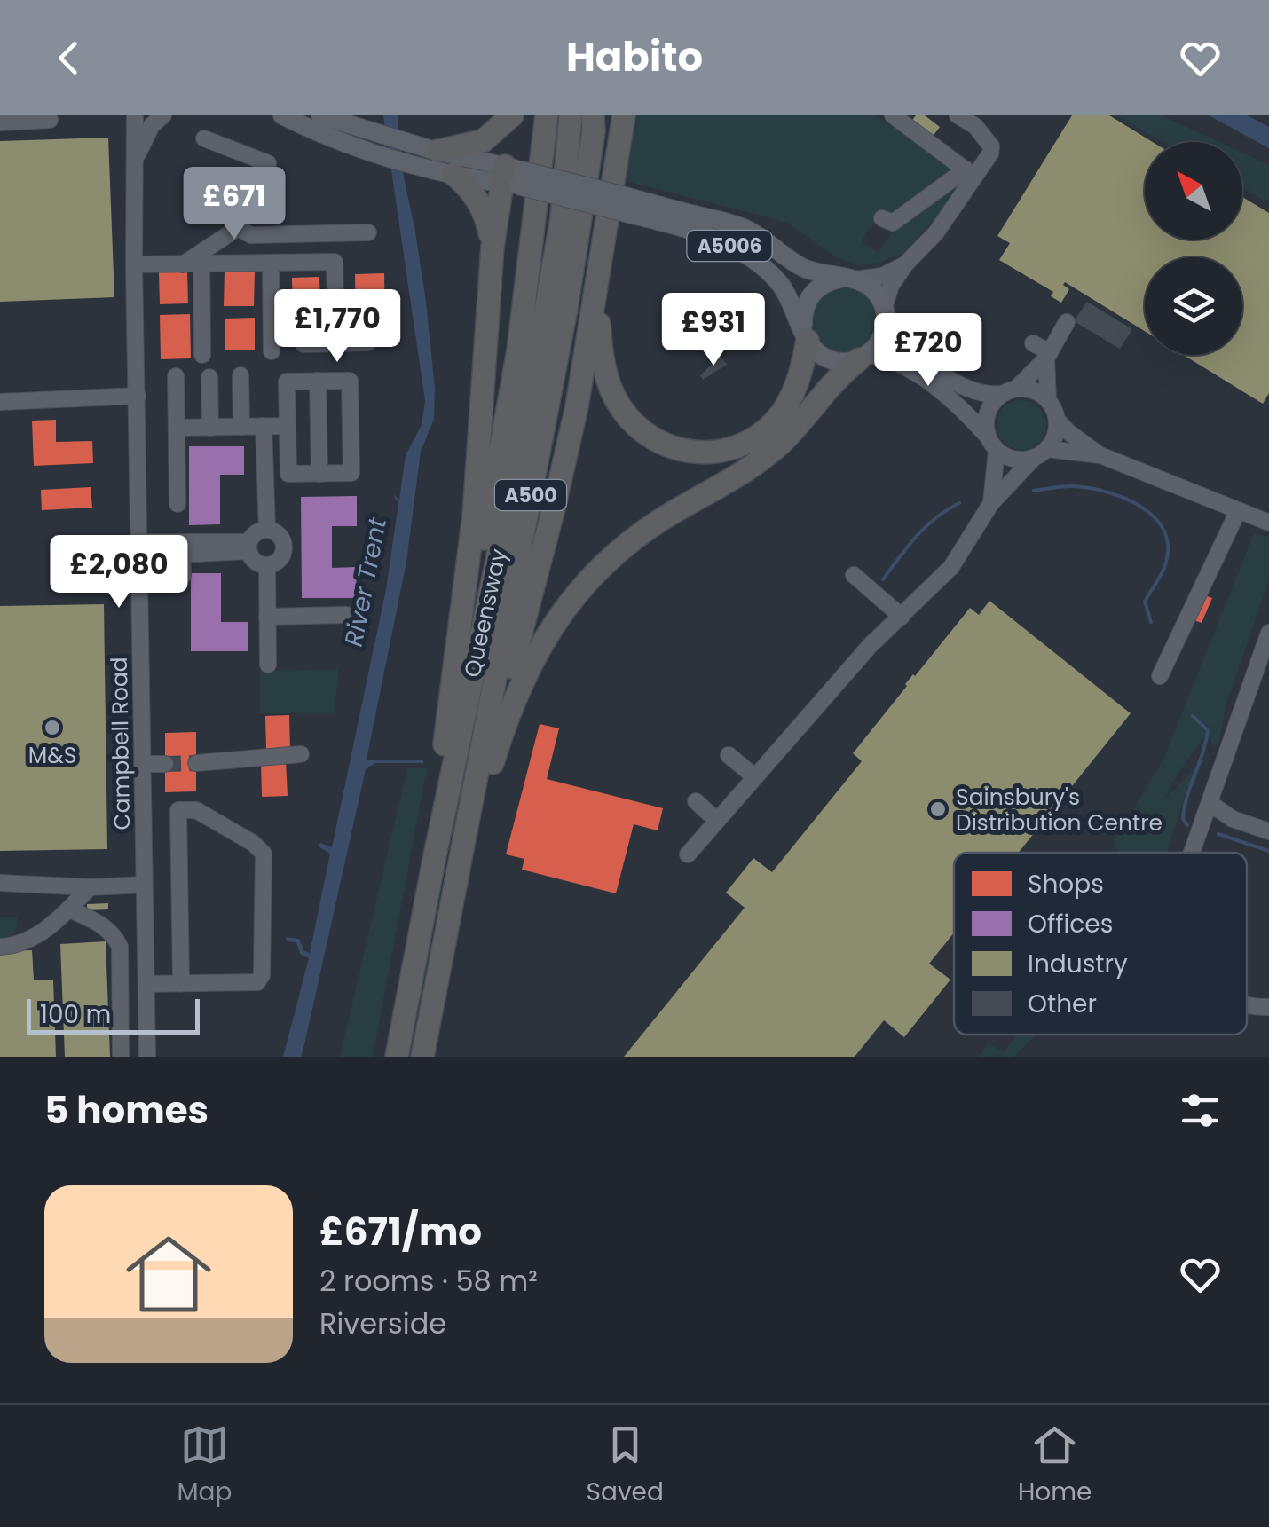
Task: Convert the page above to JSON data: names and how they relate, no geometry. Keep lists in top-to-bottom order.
{
  "streets": {
    "highway": ["A500", "Queensway"],
    "main road": ["A5006"],
    "street": ["Campbell Road"]
  },
  "water": ["River Trent"],
  "places": ["M&S", "Sainsbury's Distribution Centre"],
  "legend": [
    "Shops",
    "Offices",
    "Industry",
    "Other"
  ],
  "scale_bar": "100 m",
  "north": "top left",
  "page": {
    "header": "Habito",
    "price": [
      "£671",
      "£1,770",
      "£931",
      "£720",
      "£2,080"
    ],
    "scale": "100 m",
    "heading": "5 homes",
    "list": [
      {
        "name": "£671/mo",
        "note": "2 rooms · 58 m² · Riverside"
      }
    ],
    "tabs": ["Map", "Saved", "Home"]
  }
}
